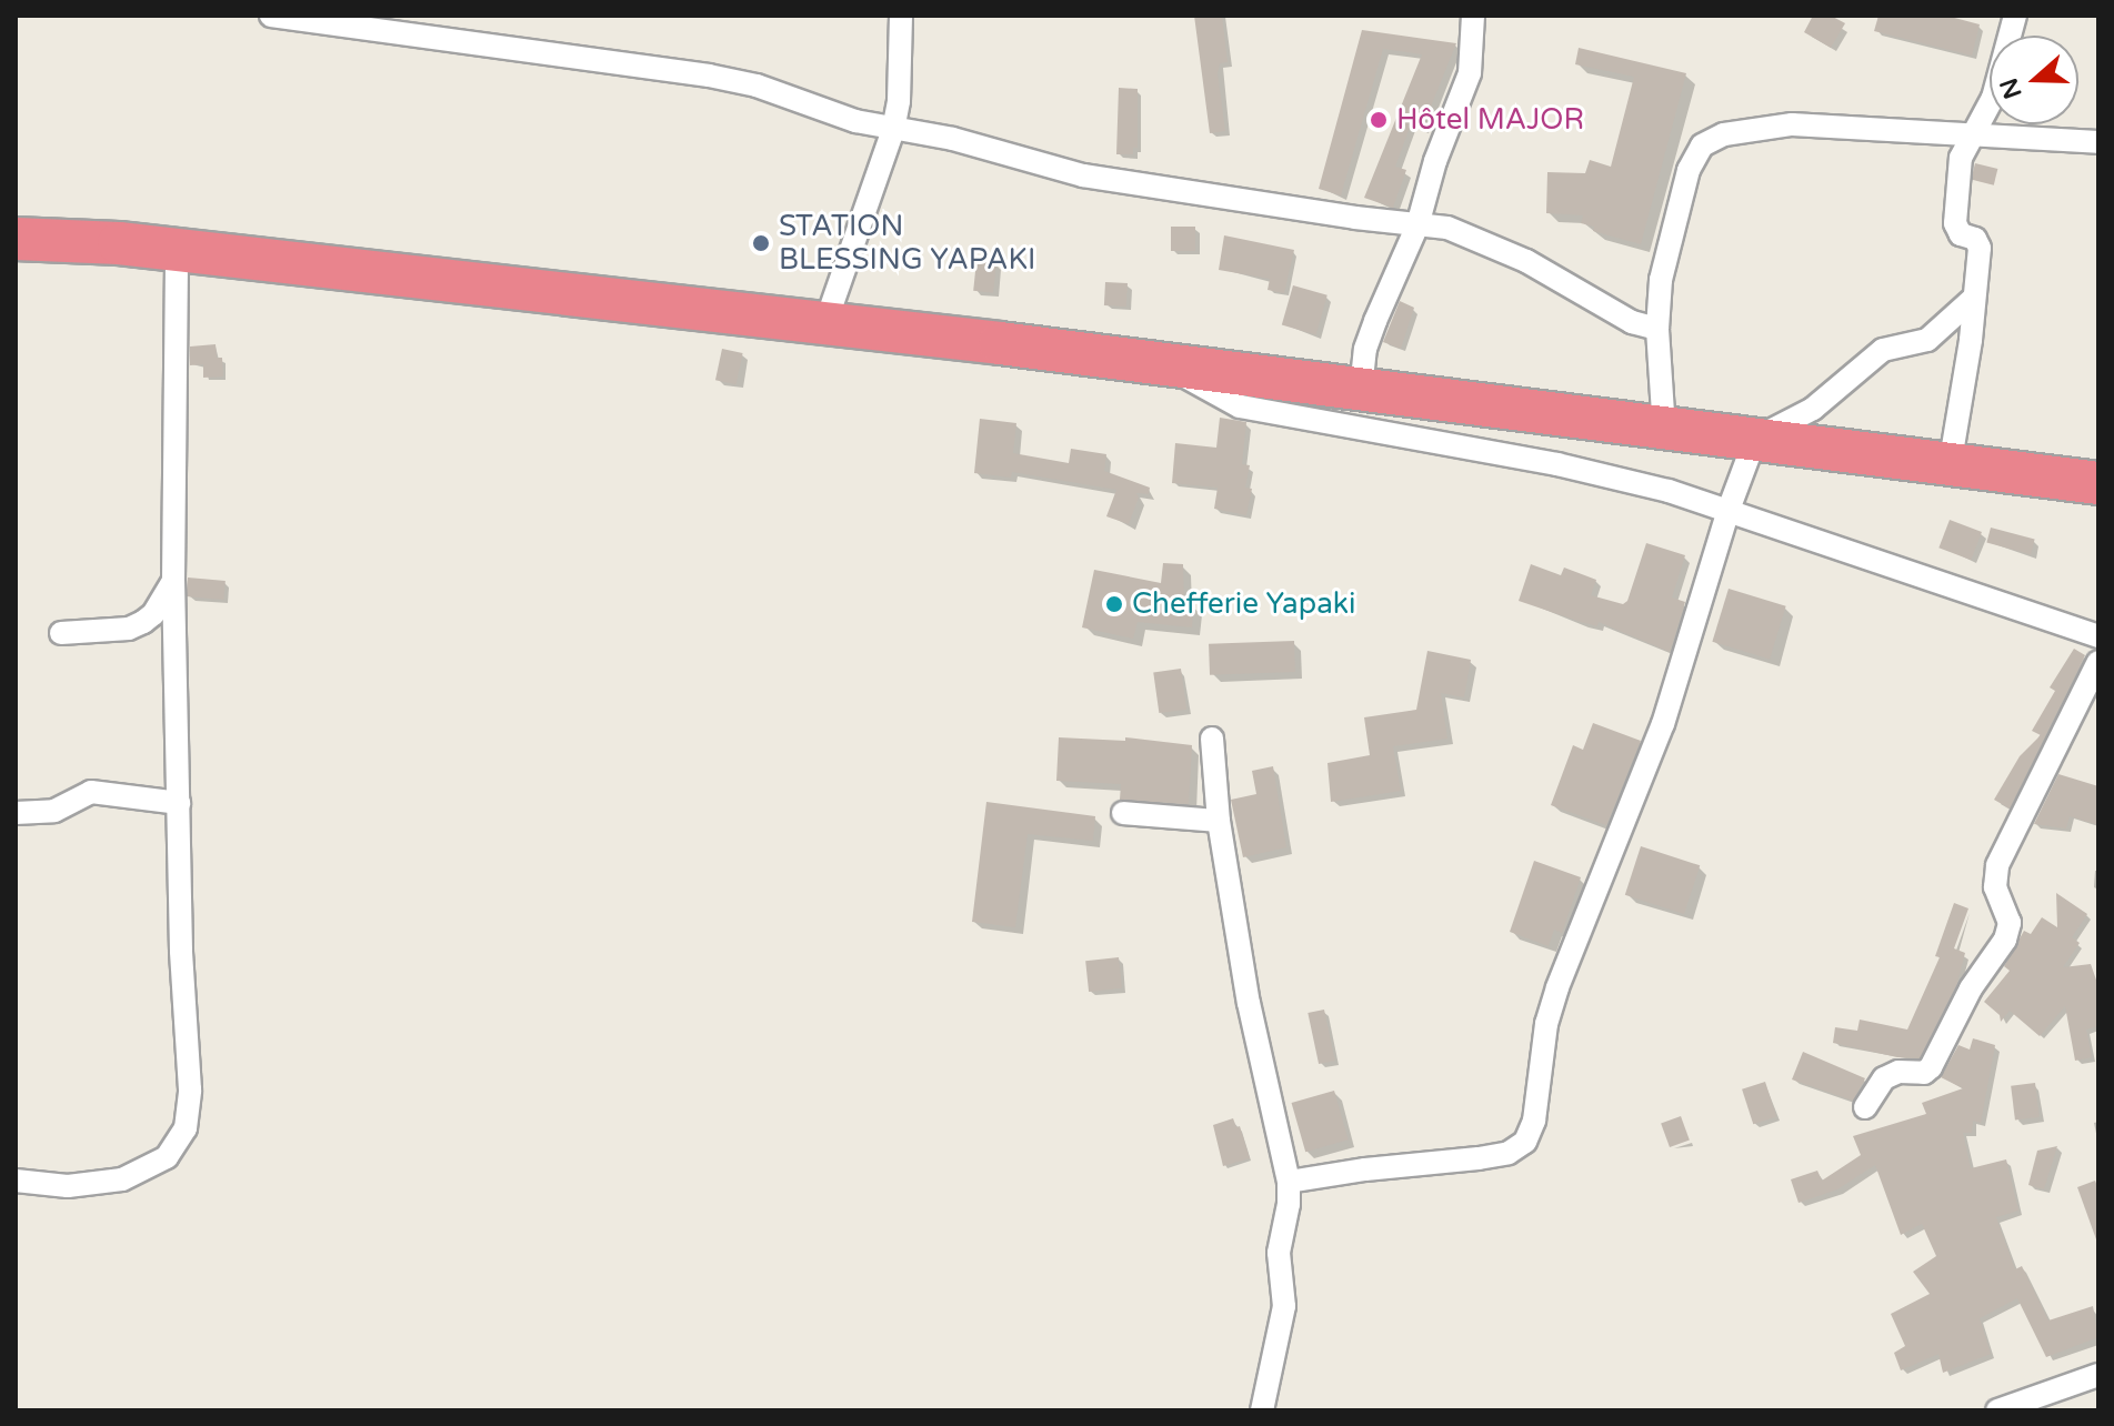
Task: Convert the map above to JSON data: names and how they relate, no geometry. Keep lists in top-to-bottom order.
{
  "places": ["Hôtel MAJOR", "STATION BLESSING YAPAKI", "Chefferie Yapaki"],
  "north": "left"
}
